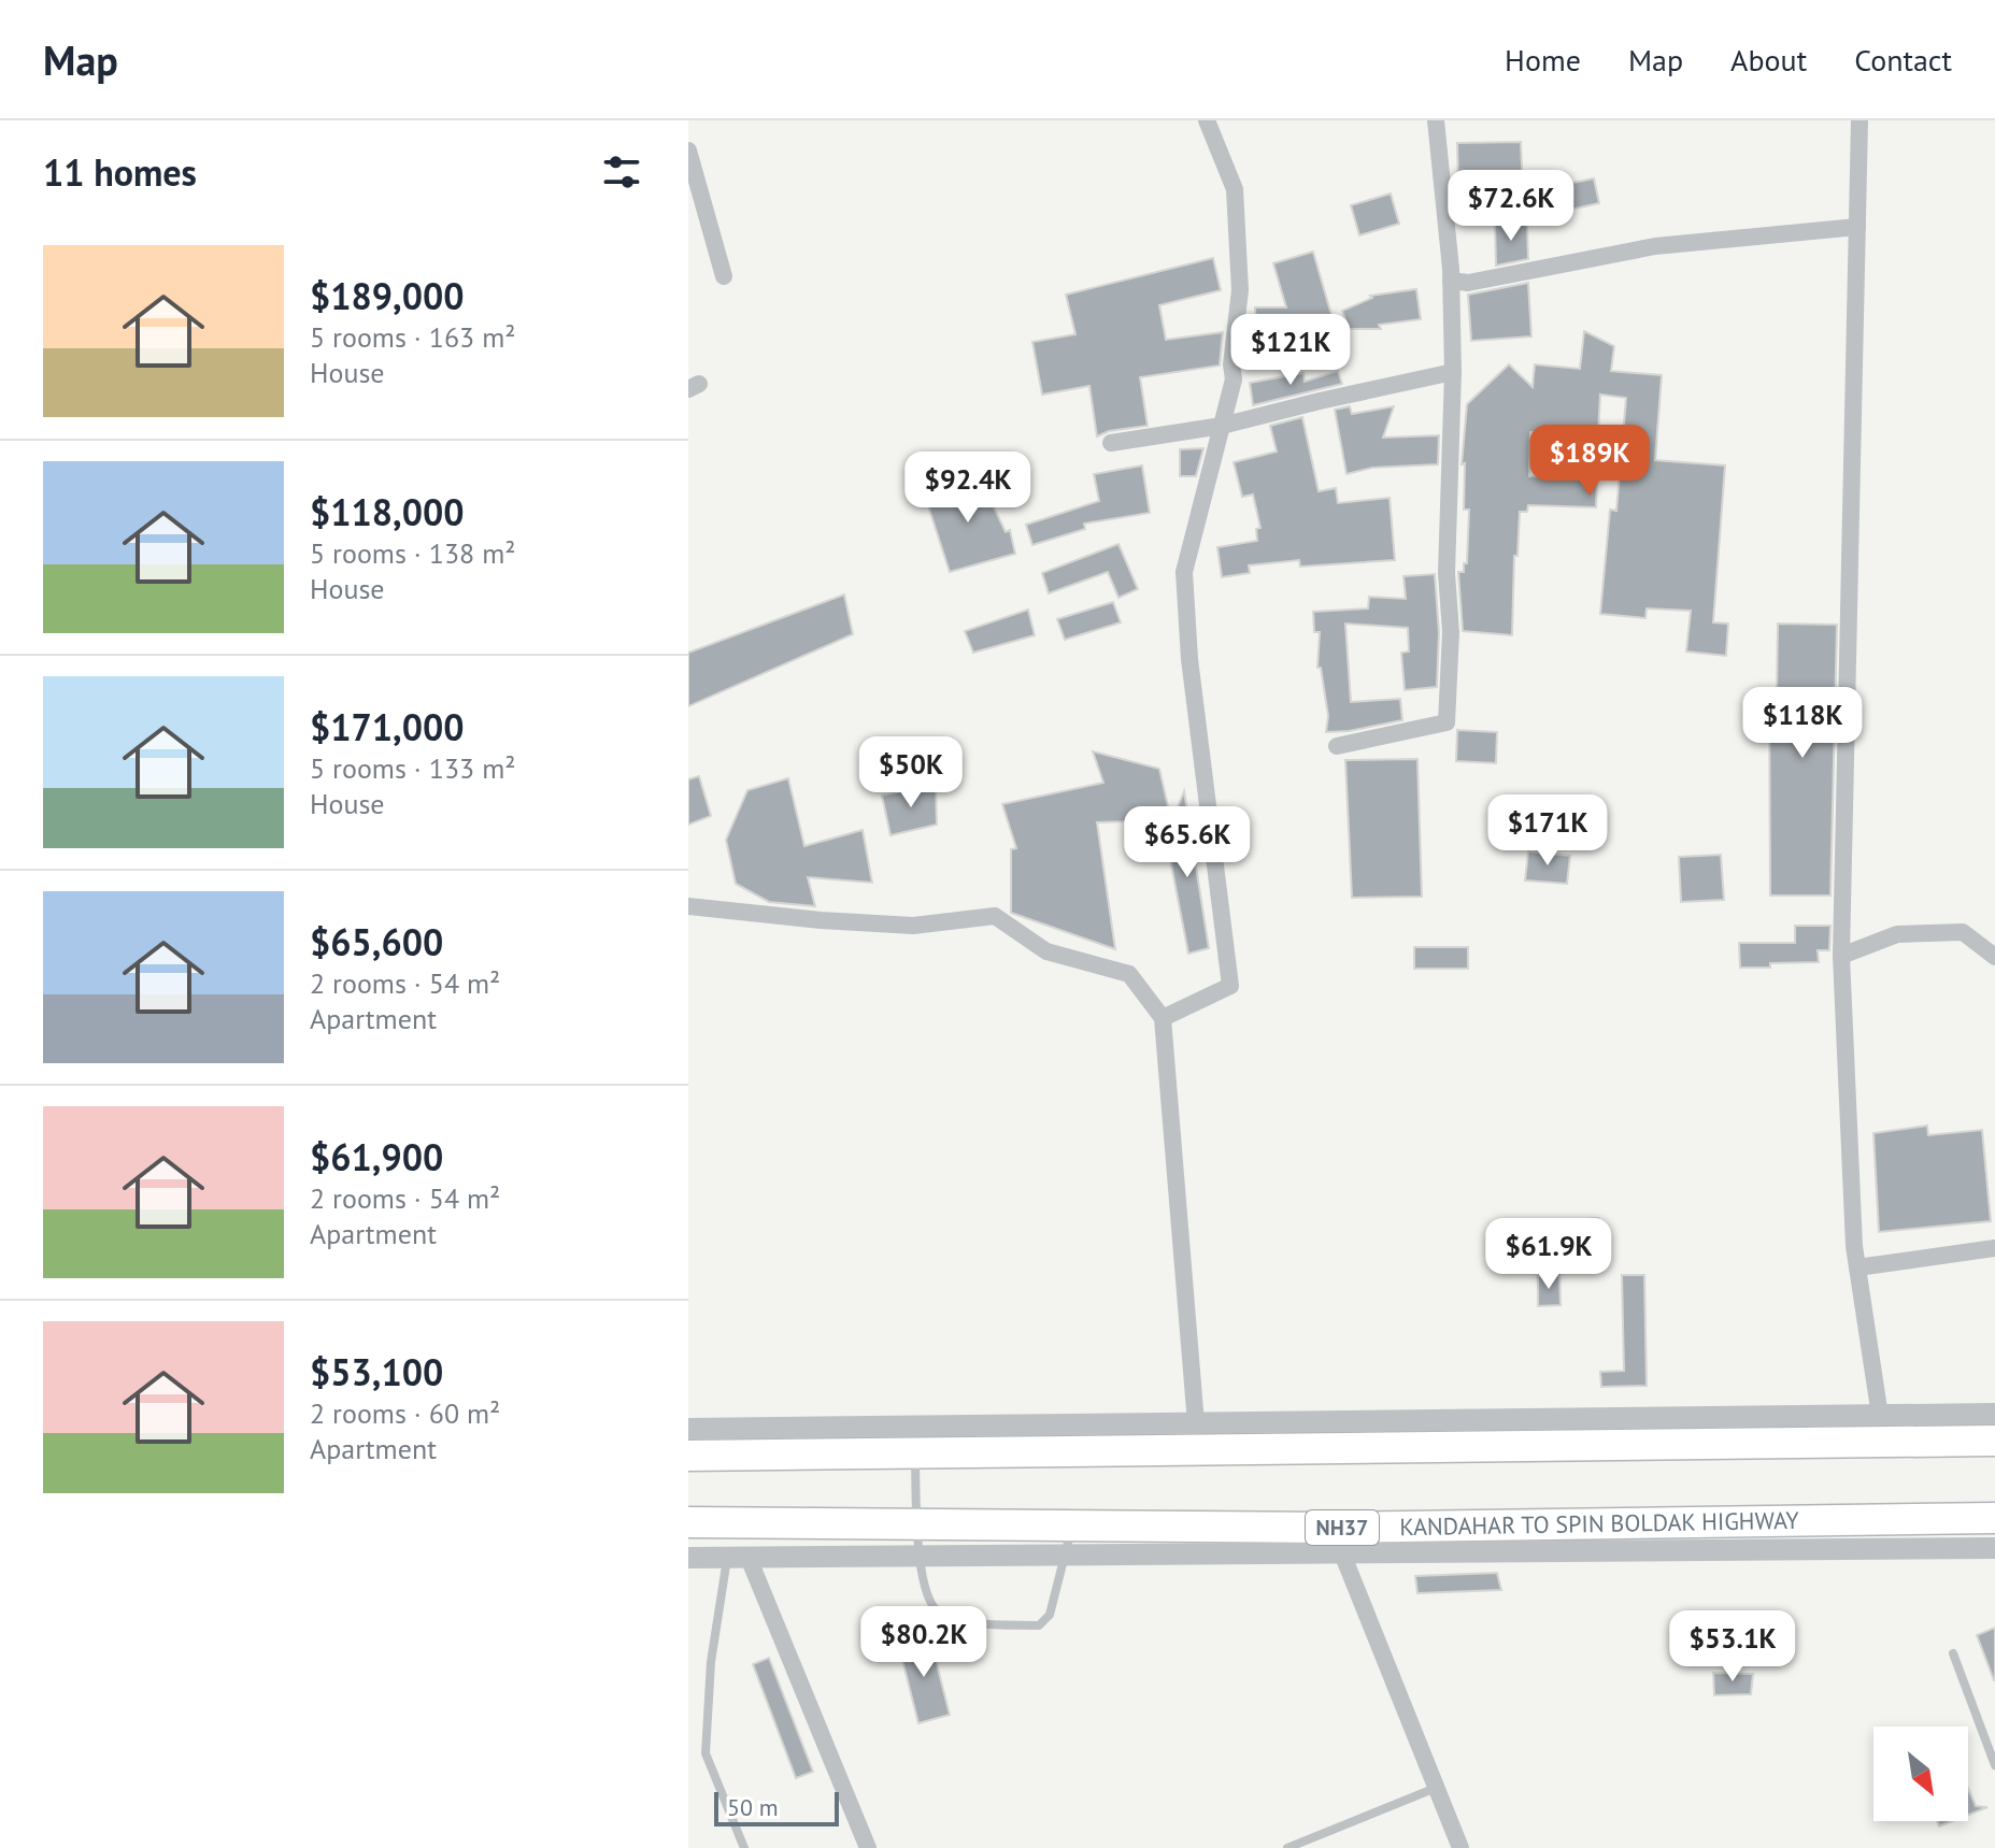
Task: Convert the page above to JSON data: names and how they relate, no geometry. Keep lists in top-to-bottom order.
{
  "streets": {
    "highway": ["KANDAHAR TO SPIN BOLDAK HIGHWAY", "NH37"]
  },
  "scale_bar": "50 m",
  "north": "bottom right",
  "page": {
    "header": "Map",
    "nav": [
      "Home",
      "Map",
      "About",
      "Contact"
    ],
    "heading": "11 homes",
    "price": [
      "$72.6K",
      "$121K",
      "$189K",
      "$92.4K",
      "$118K",
      "$50K",
      "$171K",
      "$65.6K",
      "$61.9K",
      "$80.2K",
      "$53.1K"
    ],
    "list": [
      {
        "name": "$189,000",
        "note": "5 rooms · 163 m² · House"
      },
      {
        "name": "$118,000",
        "note": "5 rooms · 138 m² · House"
      },
      {
        "name": "$171,000",
        "note": "5 rooms · 133 m² · House"
      },
      {
        "name": "$65,600",
        "note": "2 rooms · 54 m² · Apartment"
      },
      {
        "name": "$61,900",
        "note": "2 rooms · 54 m² · Apartment"
      },
      {
        "name": "$53,100",
        "note": "2 rooms · 60 m² · Apartment"
      }
    ],
    "scale": "50 m"
  }
}
